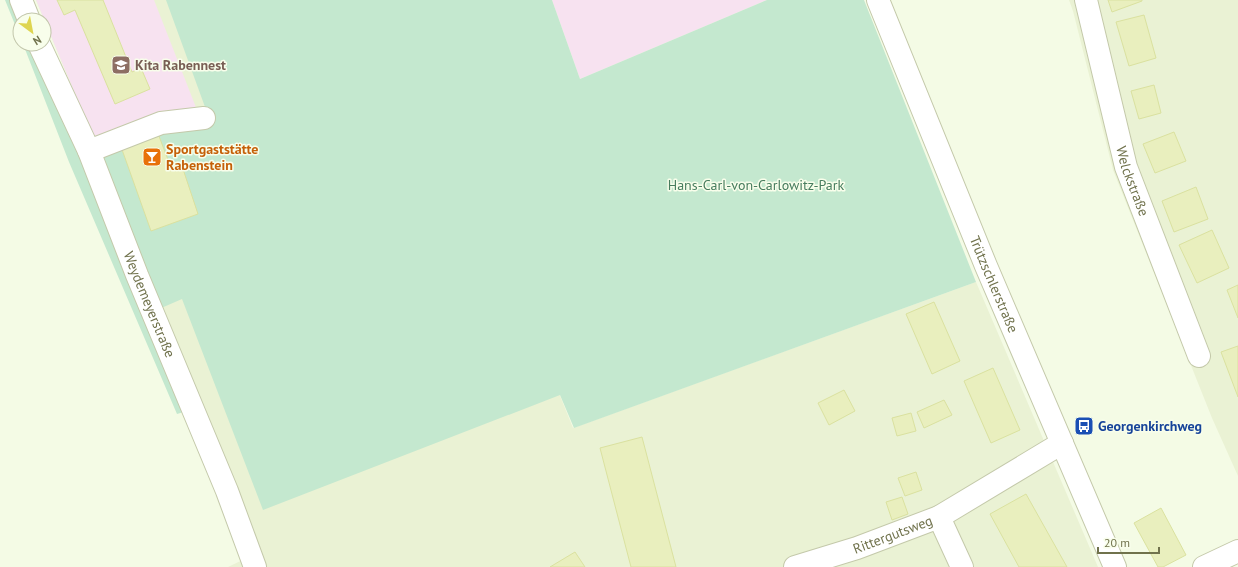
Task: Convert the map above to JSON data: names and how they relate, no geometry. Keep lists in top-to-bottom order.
{
  "streets": {
    "street": [
      "Welckstraße",
      "Trützschlerstraße",
      "Weydemeyerstraße",
      "Rittergutsweg"
    ]
  },
  "parks": ["Hans-Carl-von-Carlowitz-Park"],
  "places": {
    "school or university": ["Kita Rabennest"],
    "bar": ["Sportgaststätte Rabenstein"],
    "bus stop": ["Georgenkirchweg"]
  },
  "scale_bar": "20 m",
  "north": "bottom right"
}
